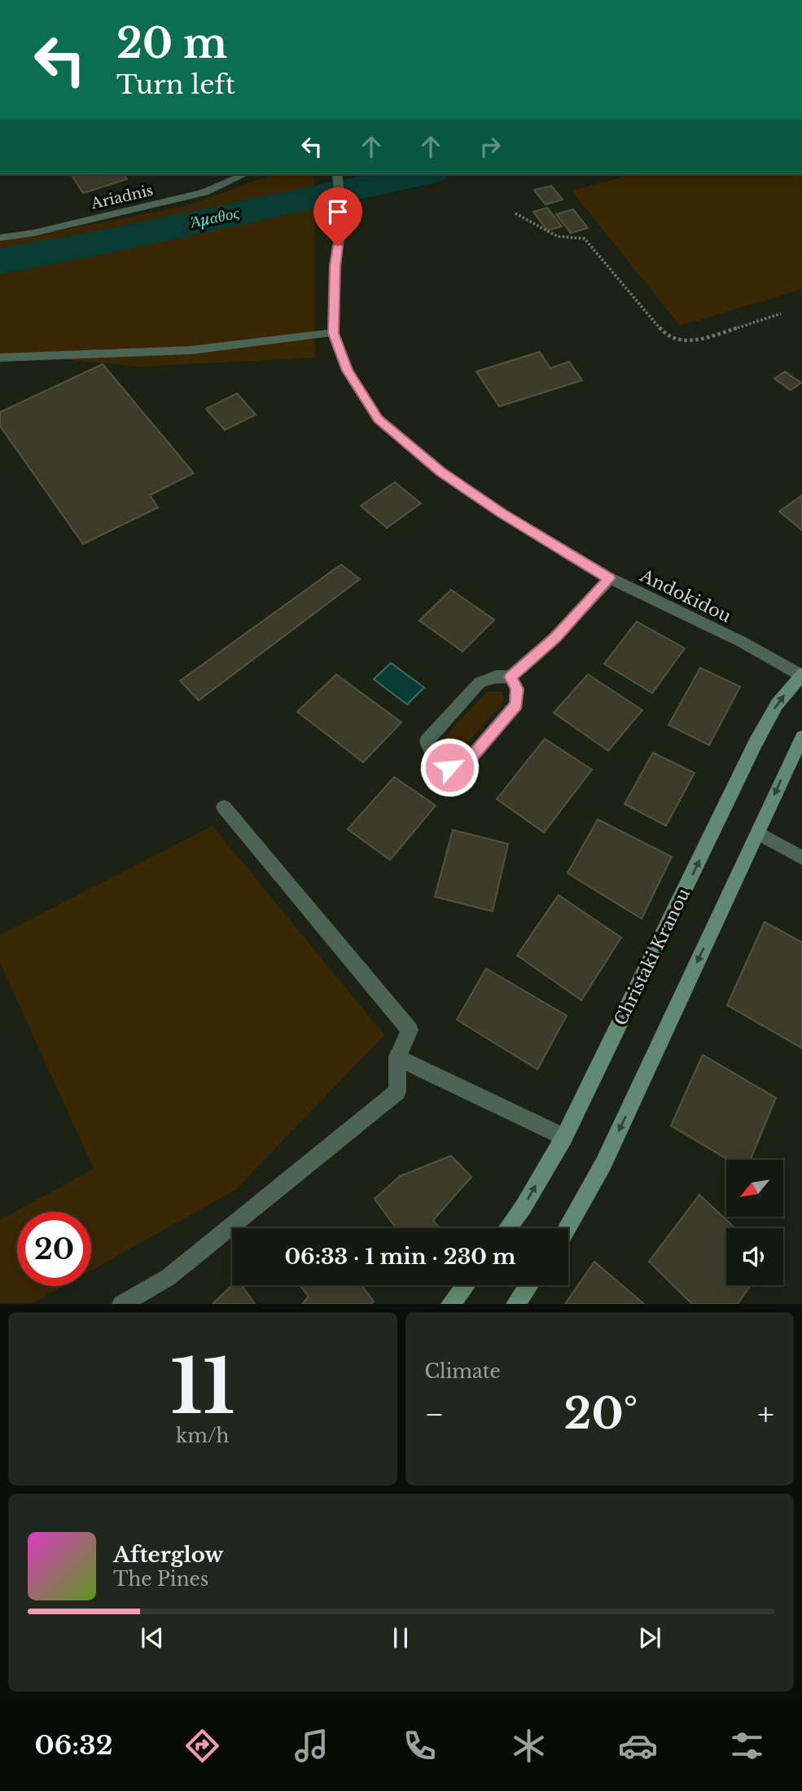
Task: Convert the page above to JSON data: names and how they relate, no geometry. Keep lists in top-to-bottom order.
{
  "streets": {
    "main road": ["Christaki Kranou"],
    "street": ["Ariadnis", "Andokidou"]
  },
  "crossings": [
    ["Andokidou", "Christaki Kranou"]
  ],
  "water": ["Άμαθος"],
  "north": "bottom left",
  "page": {
    "turn": ["20 m", "Turn left"],
    "limit": "20",
    "trip": "06:33 · 1 min · 230 m",
    "tile": [
      ["11", "km/h"],
      "Climate"
    ],
    "heat": ["−", "20°", "+"],
    "song": ["Afterglow", "The Pines"],
    "tabs": "06:32"
  }
}
